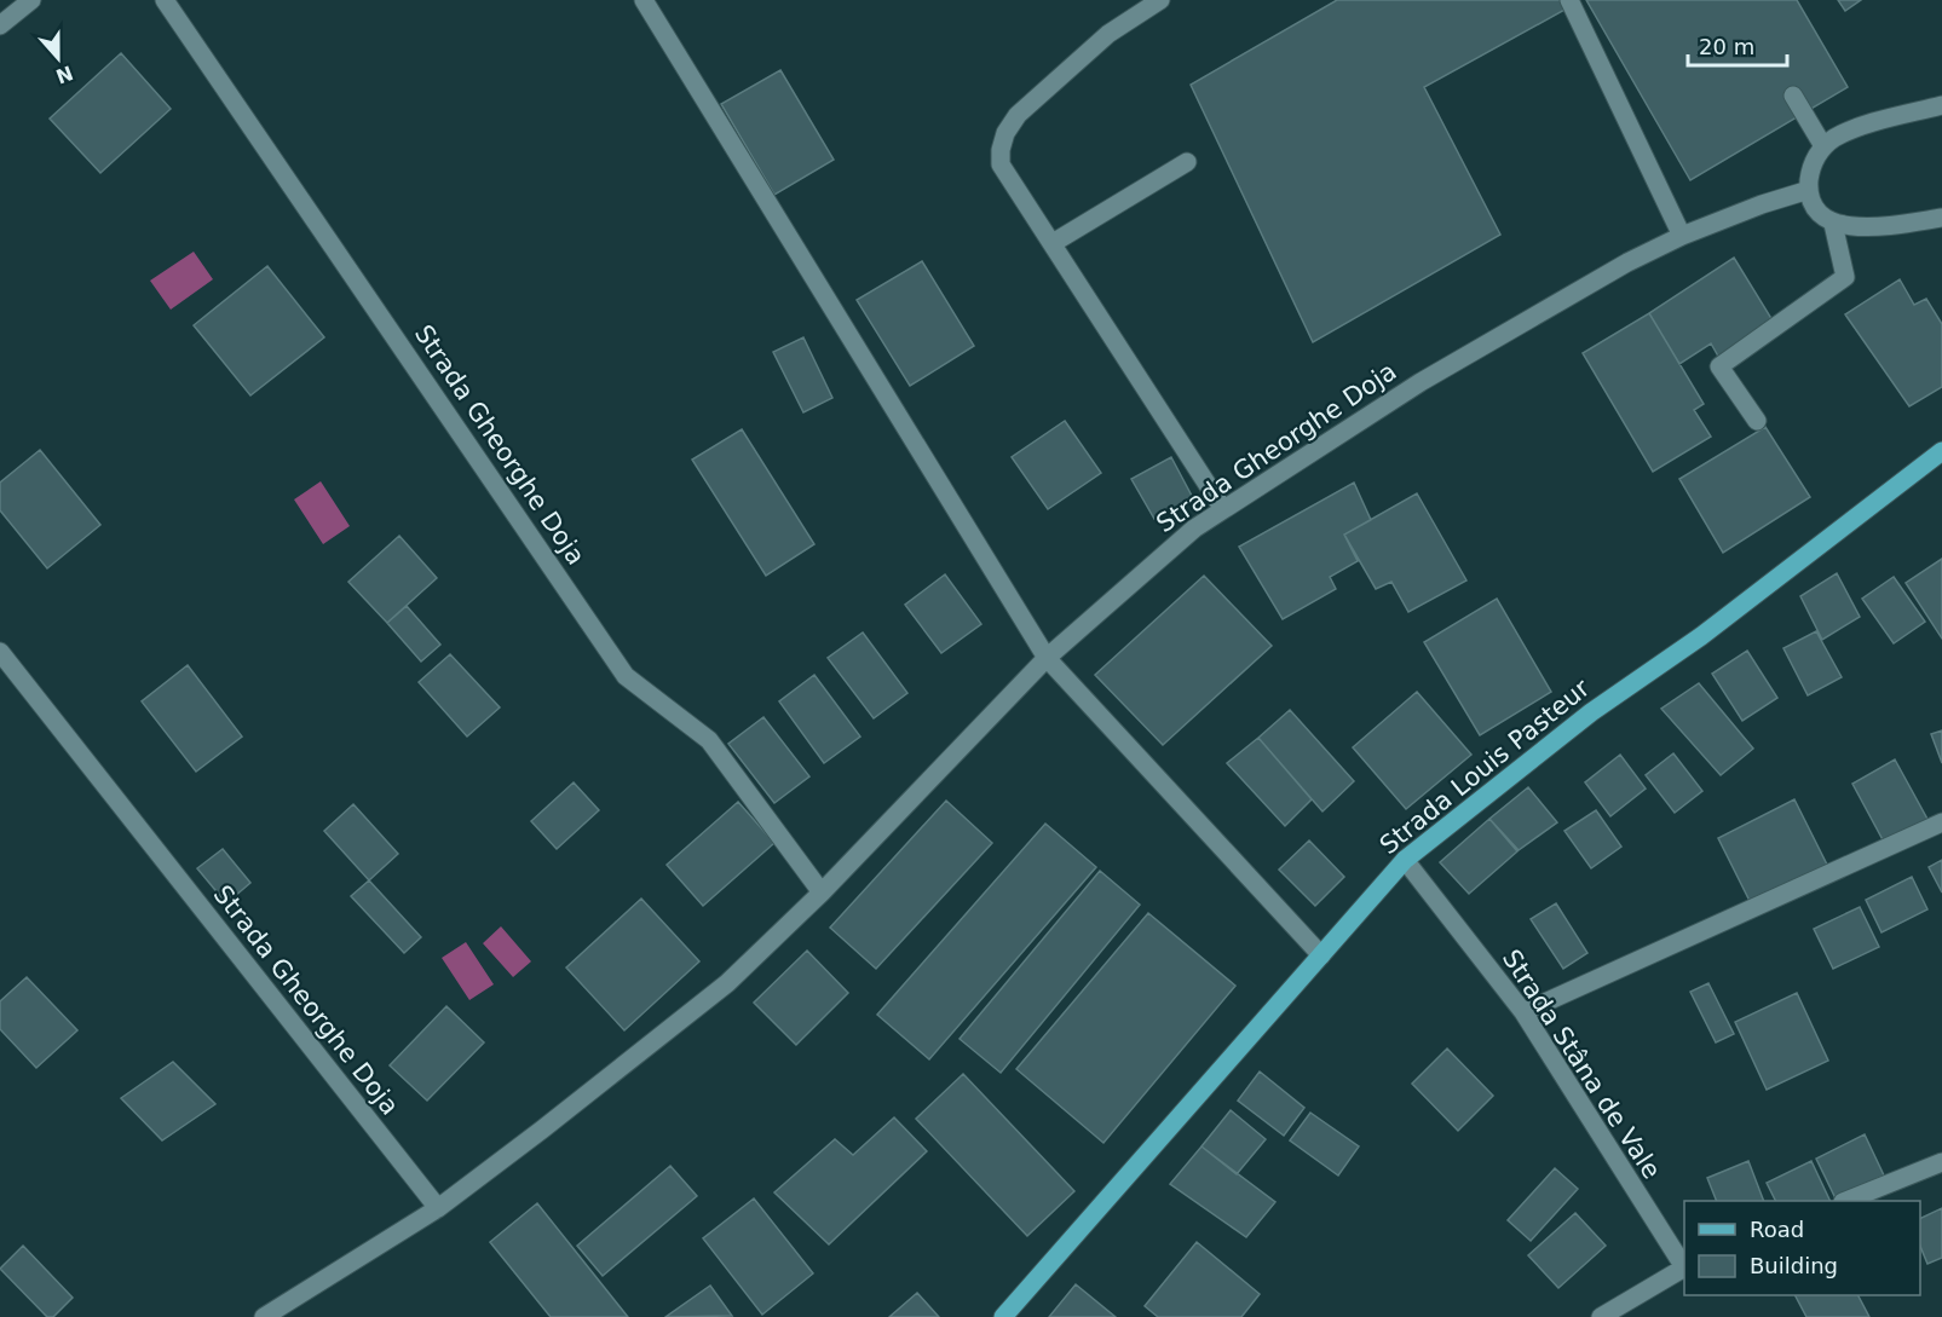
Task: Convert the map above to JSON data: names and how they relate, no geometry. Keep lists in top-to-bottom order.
{
  "streets": {
    "main road": ["Strada Louis Pasteur"],
    "street": ["Strada Gheorghe Doja", "Strada Stâna de Vale"]
  },
  "crossings": [
    ["Strada Louis Pasteur", "Strada Stâna de Vale"]
  ],
  "legend": ["Road", "Building"],
  "scale_bar": "20 m",
  "north": "bottom"
}
